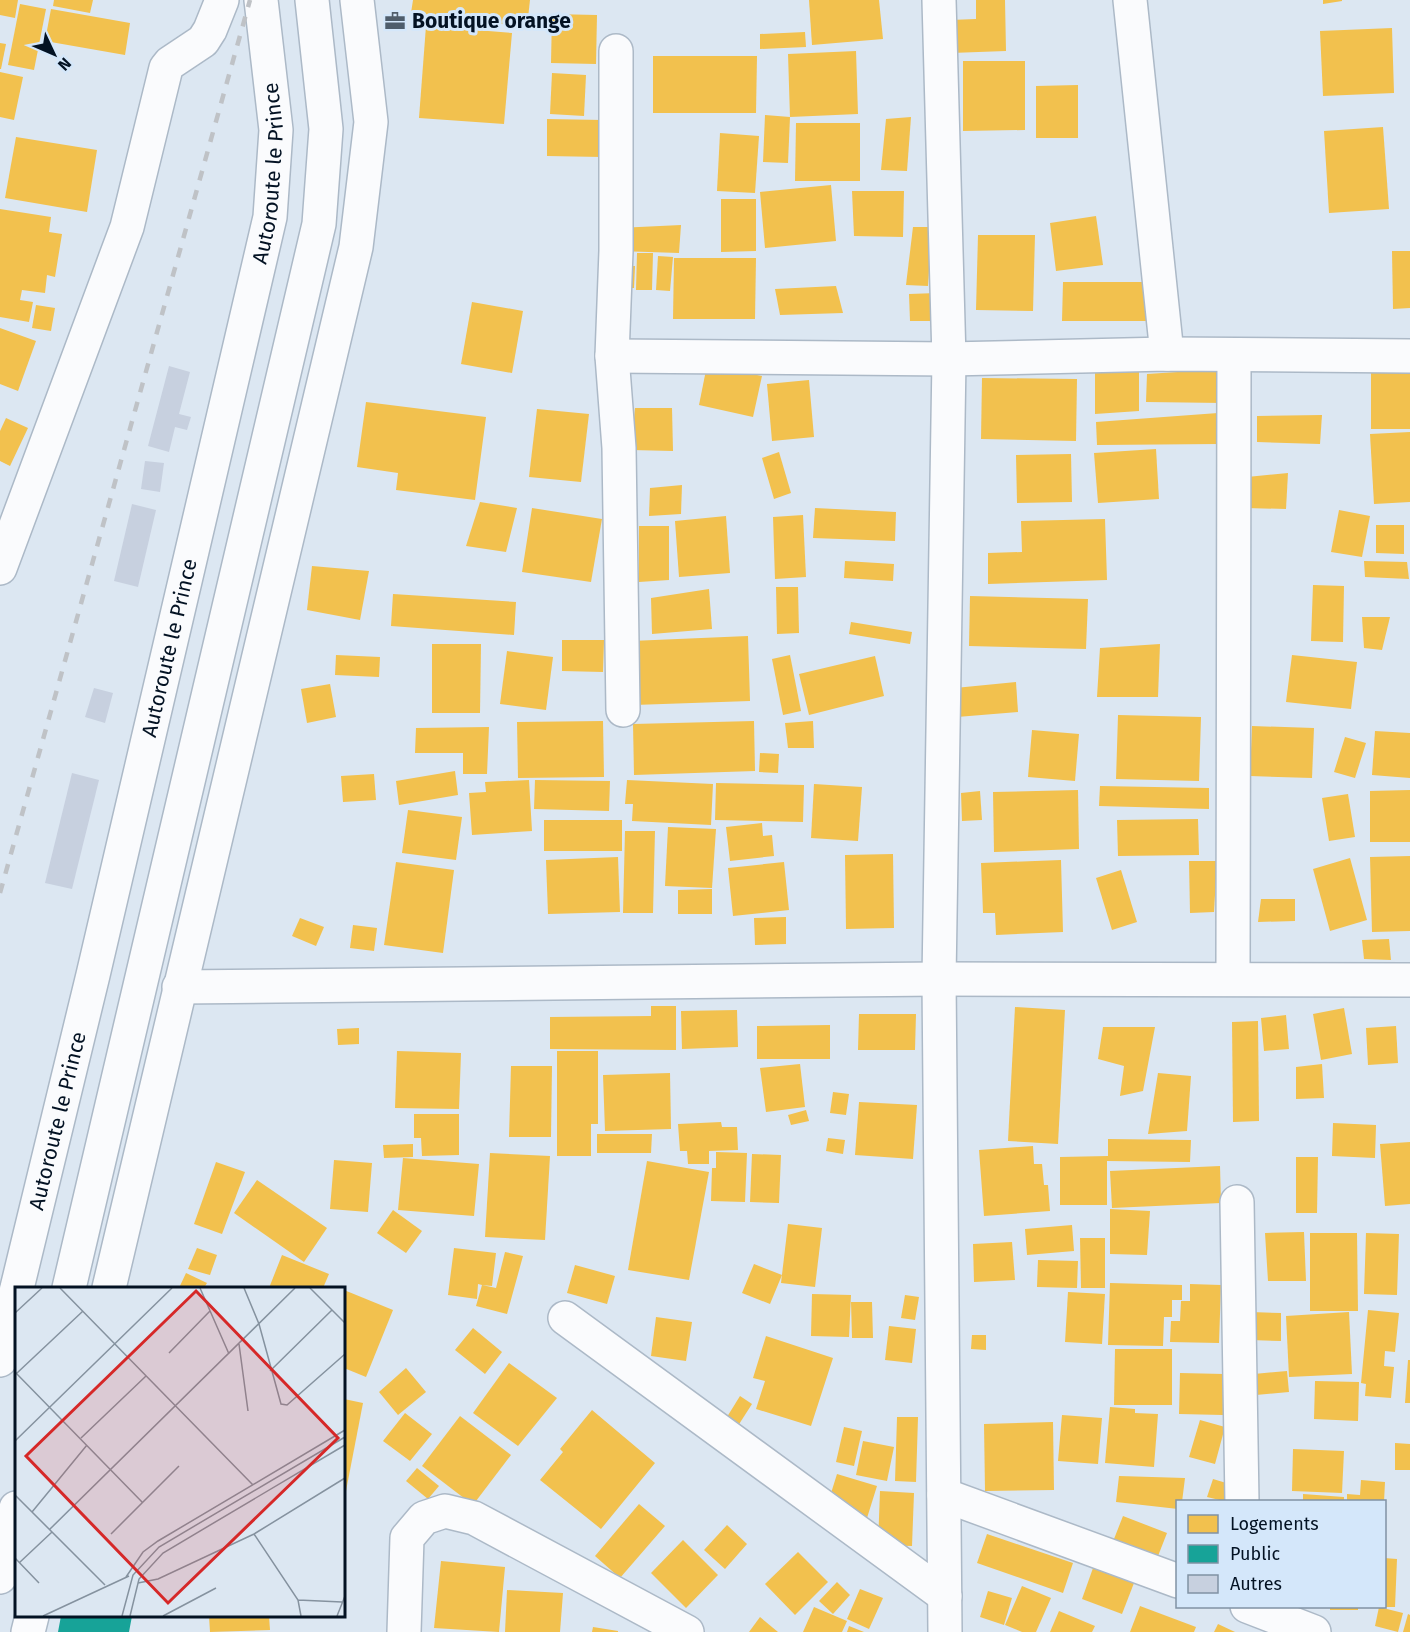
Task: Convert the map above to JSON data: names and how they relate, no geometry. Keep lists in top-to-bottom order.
{
  "streets": {
    "street": ["Autoroute le Prince"]
  },
  "places": {
    "office": ["Boutique orange"]
  },
  "legend": ["Logements", "Public", "Autres"],
  "north": "bottom right"
}
